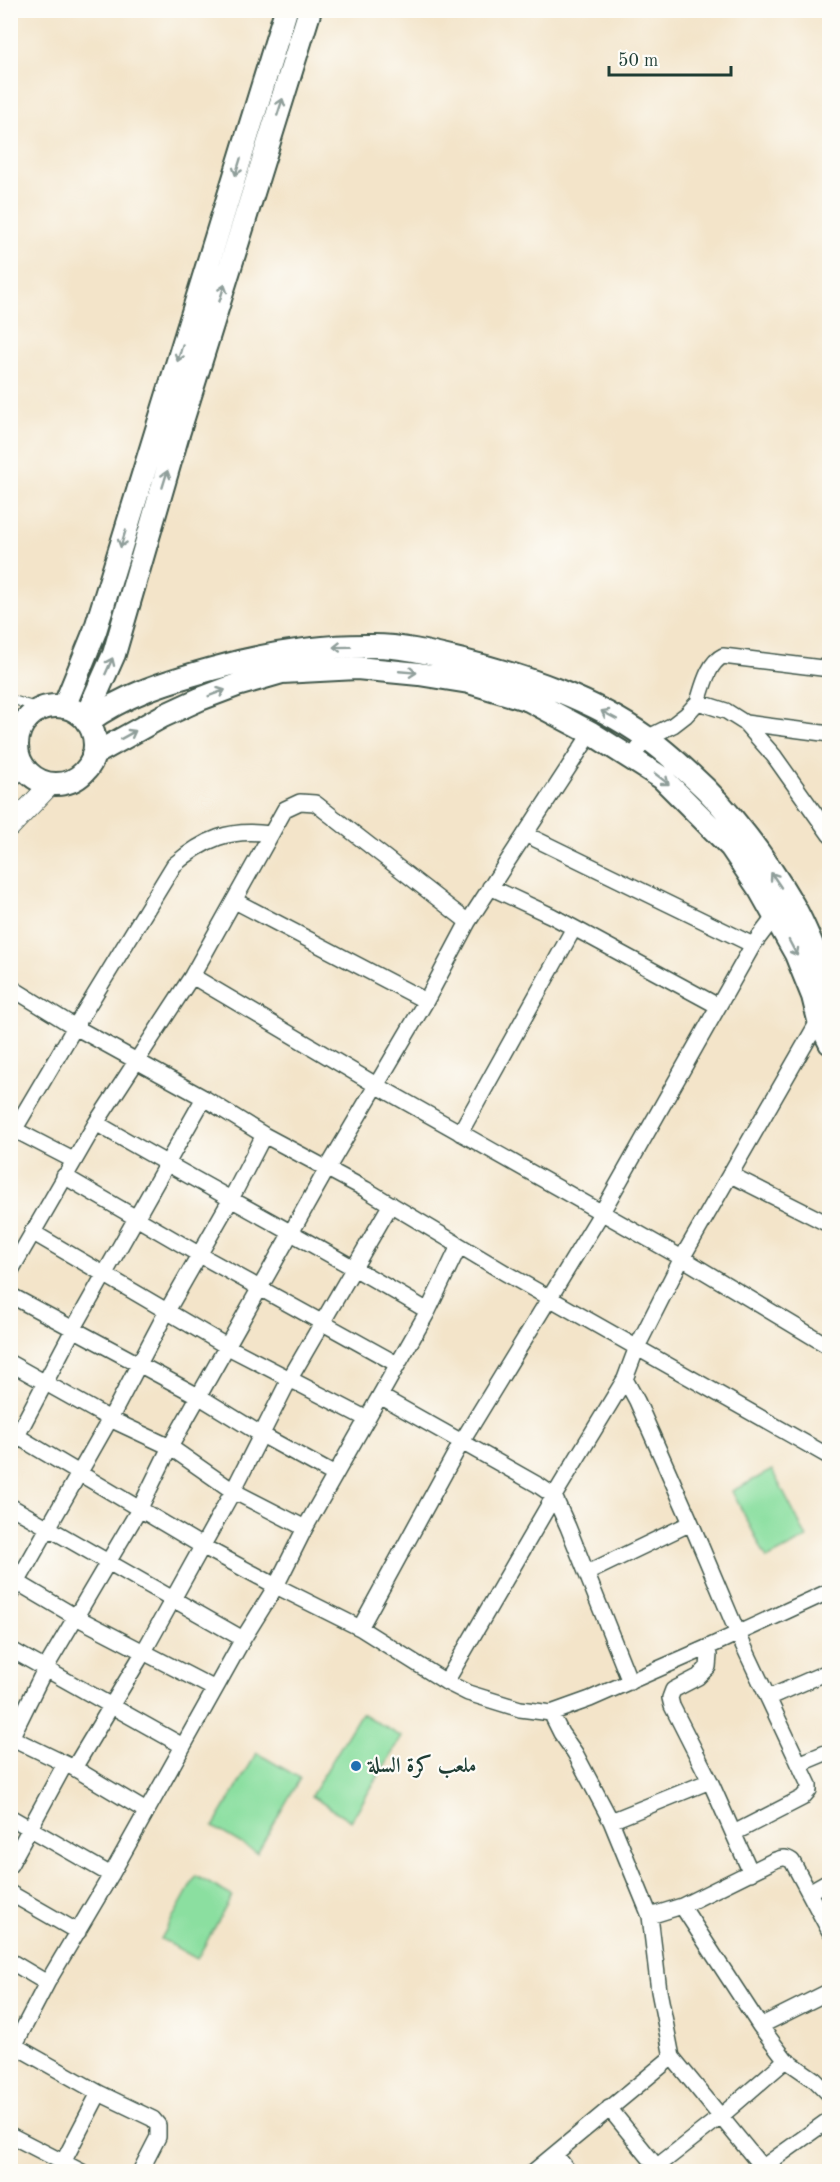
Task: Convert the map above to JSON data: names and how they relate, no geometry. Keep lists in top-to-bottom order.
{
  "places": ["ملعب كرة السلة"],
  "scale_bar": "50 m"
}
